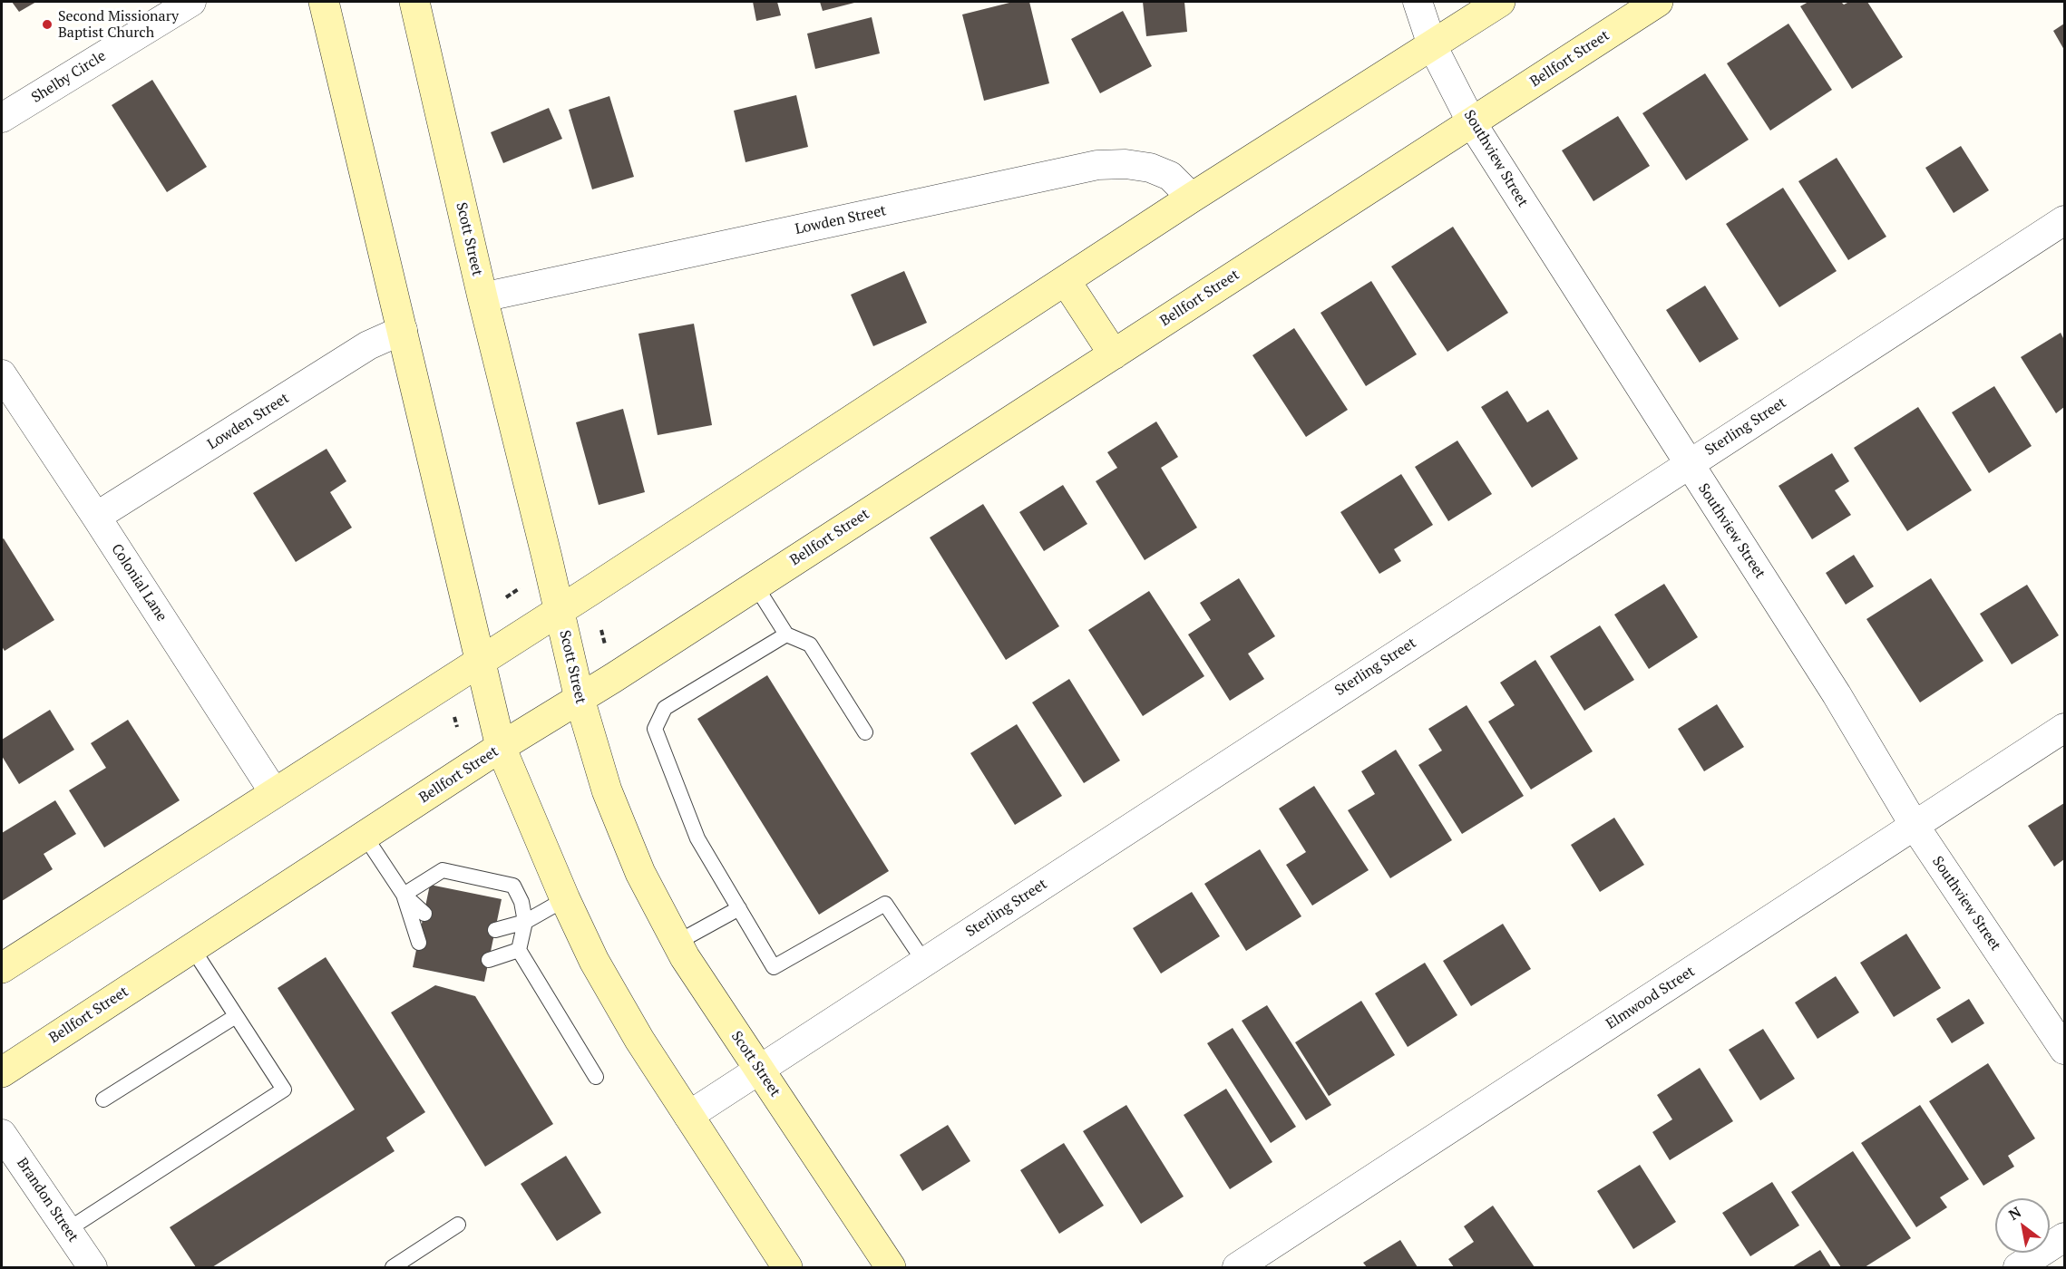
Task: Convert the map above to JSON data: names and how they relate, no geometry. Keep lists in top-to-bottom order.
{
  "streets": {
    "main road": ["Bellfort Street", "Scott Street"],
    "street": [
      "Shelby Circle",
      "Southview Street",
      "Lowden Street",
      "Sterling Street",
      "Colonial Lane",
      "Elmwood Street",
      "Brandon Street"
    ]
  },
  "crossings": [
    ["Bellfort Street", "Southview Street"],
    ["Bellfort Street", "Scott Street"],
    ["Southview Street", "Sterling Street"],
    ["Southview Street", "Elmwood Street"],
    ["Lowden Street", "Scott Street"],
    ["Lowden Street", "Colonial Lane"],
    ["Scott Street", "Sterling Street"]
  ],
  "places": ["Second Missionary Baptist Church"],
  "north": "top left"
}
